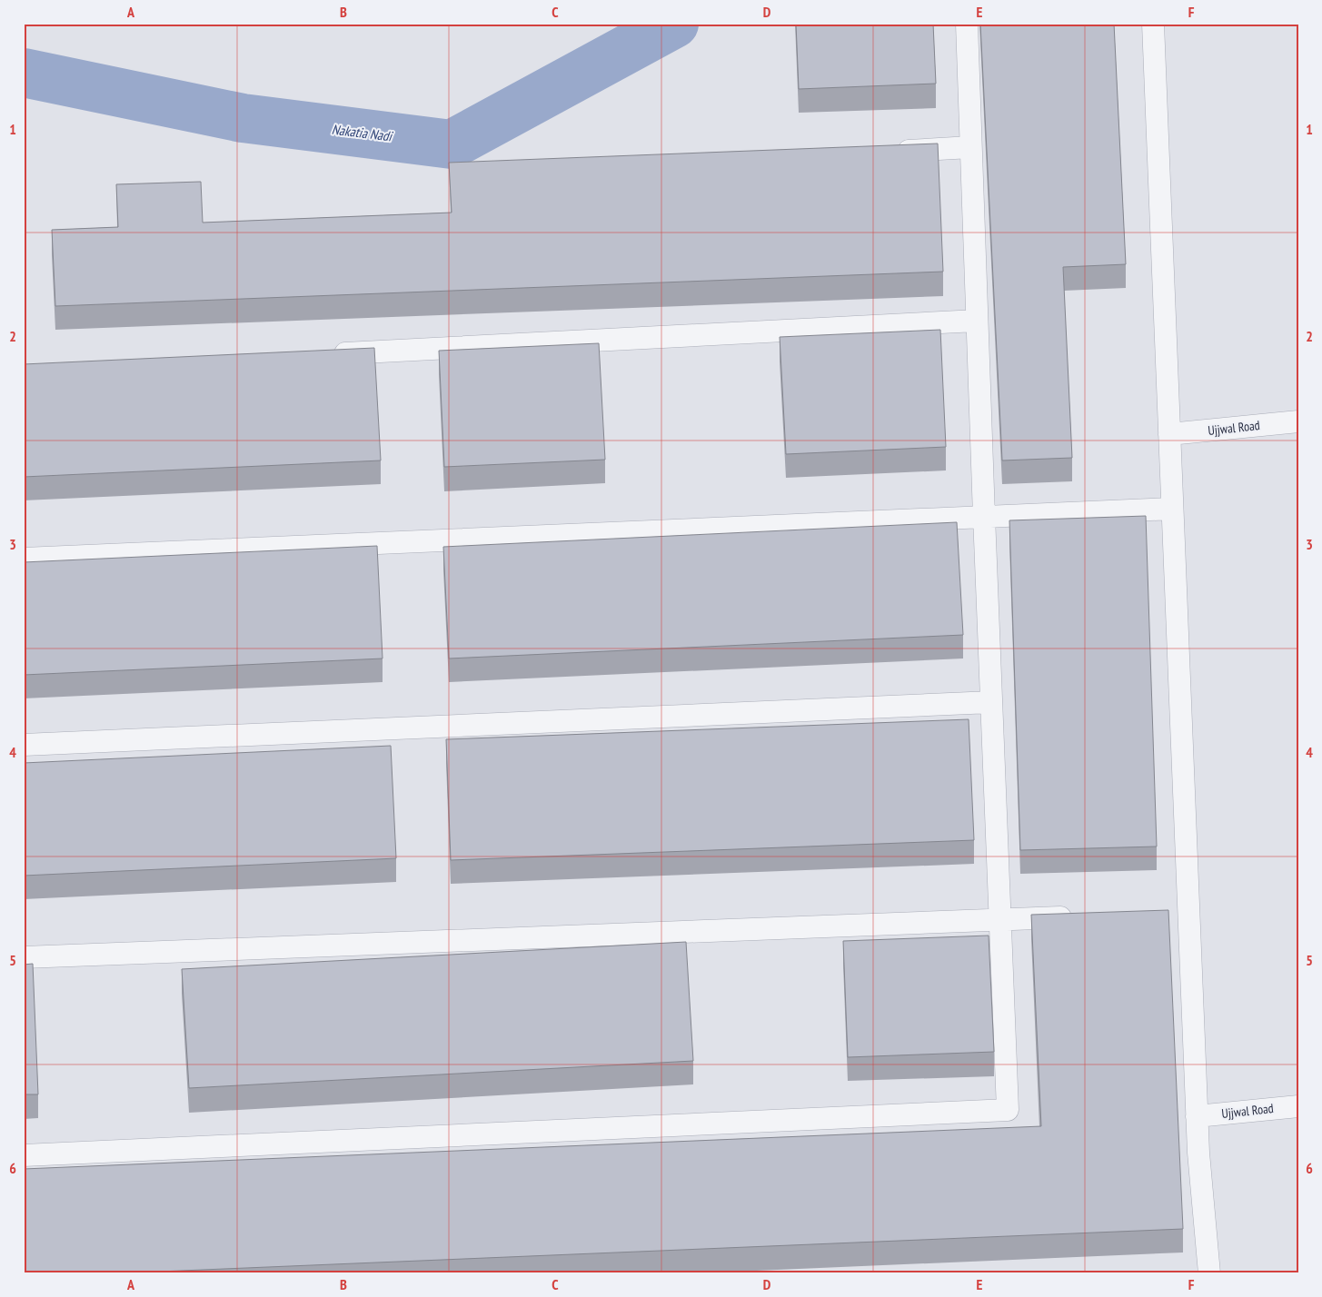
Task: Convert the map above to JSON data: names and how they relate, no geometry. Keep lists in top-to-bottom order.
{
  "streets": {
    "street": ["Ujjwal Road"]
  },
  "water": ["Nakatia Nadi"],
  "grid": {
    "columns": [
      "A",
      "B",
      "C",
      "D",
      "E",
      "F"
    ],
    "rows": [
      "1",
      "2",
      "3",
      "4",
      "5",
      "6"
    ]
  }
}
